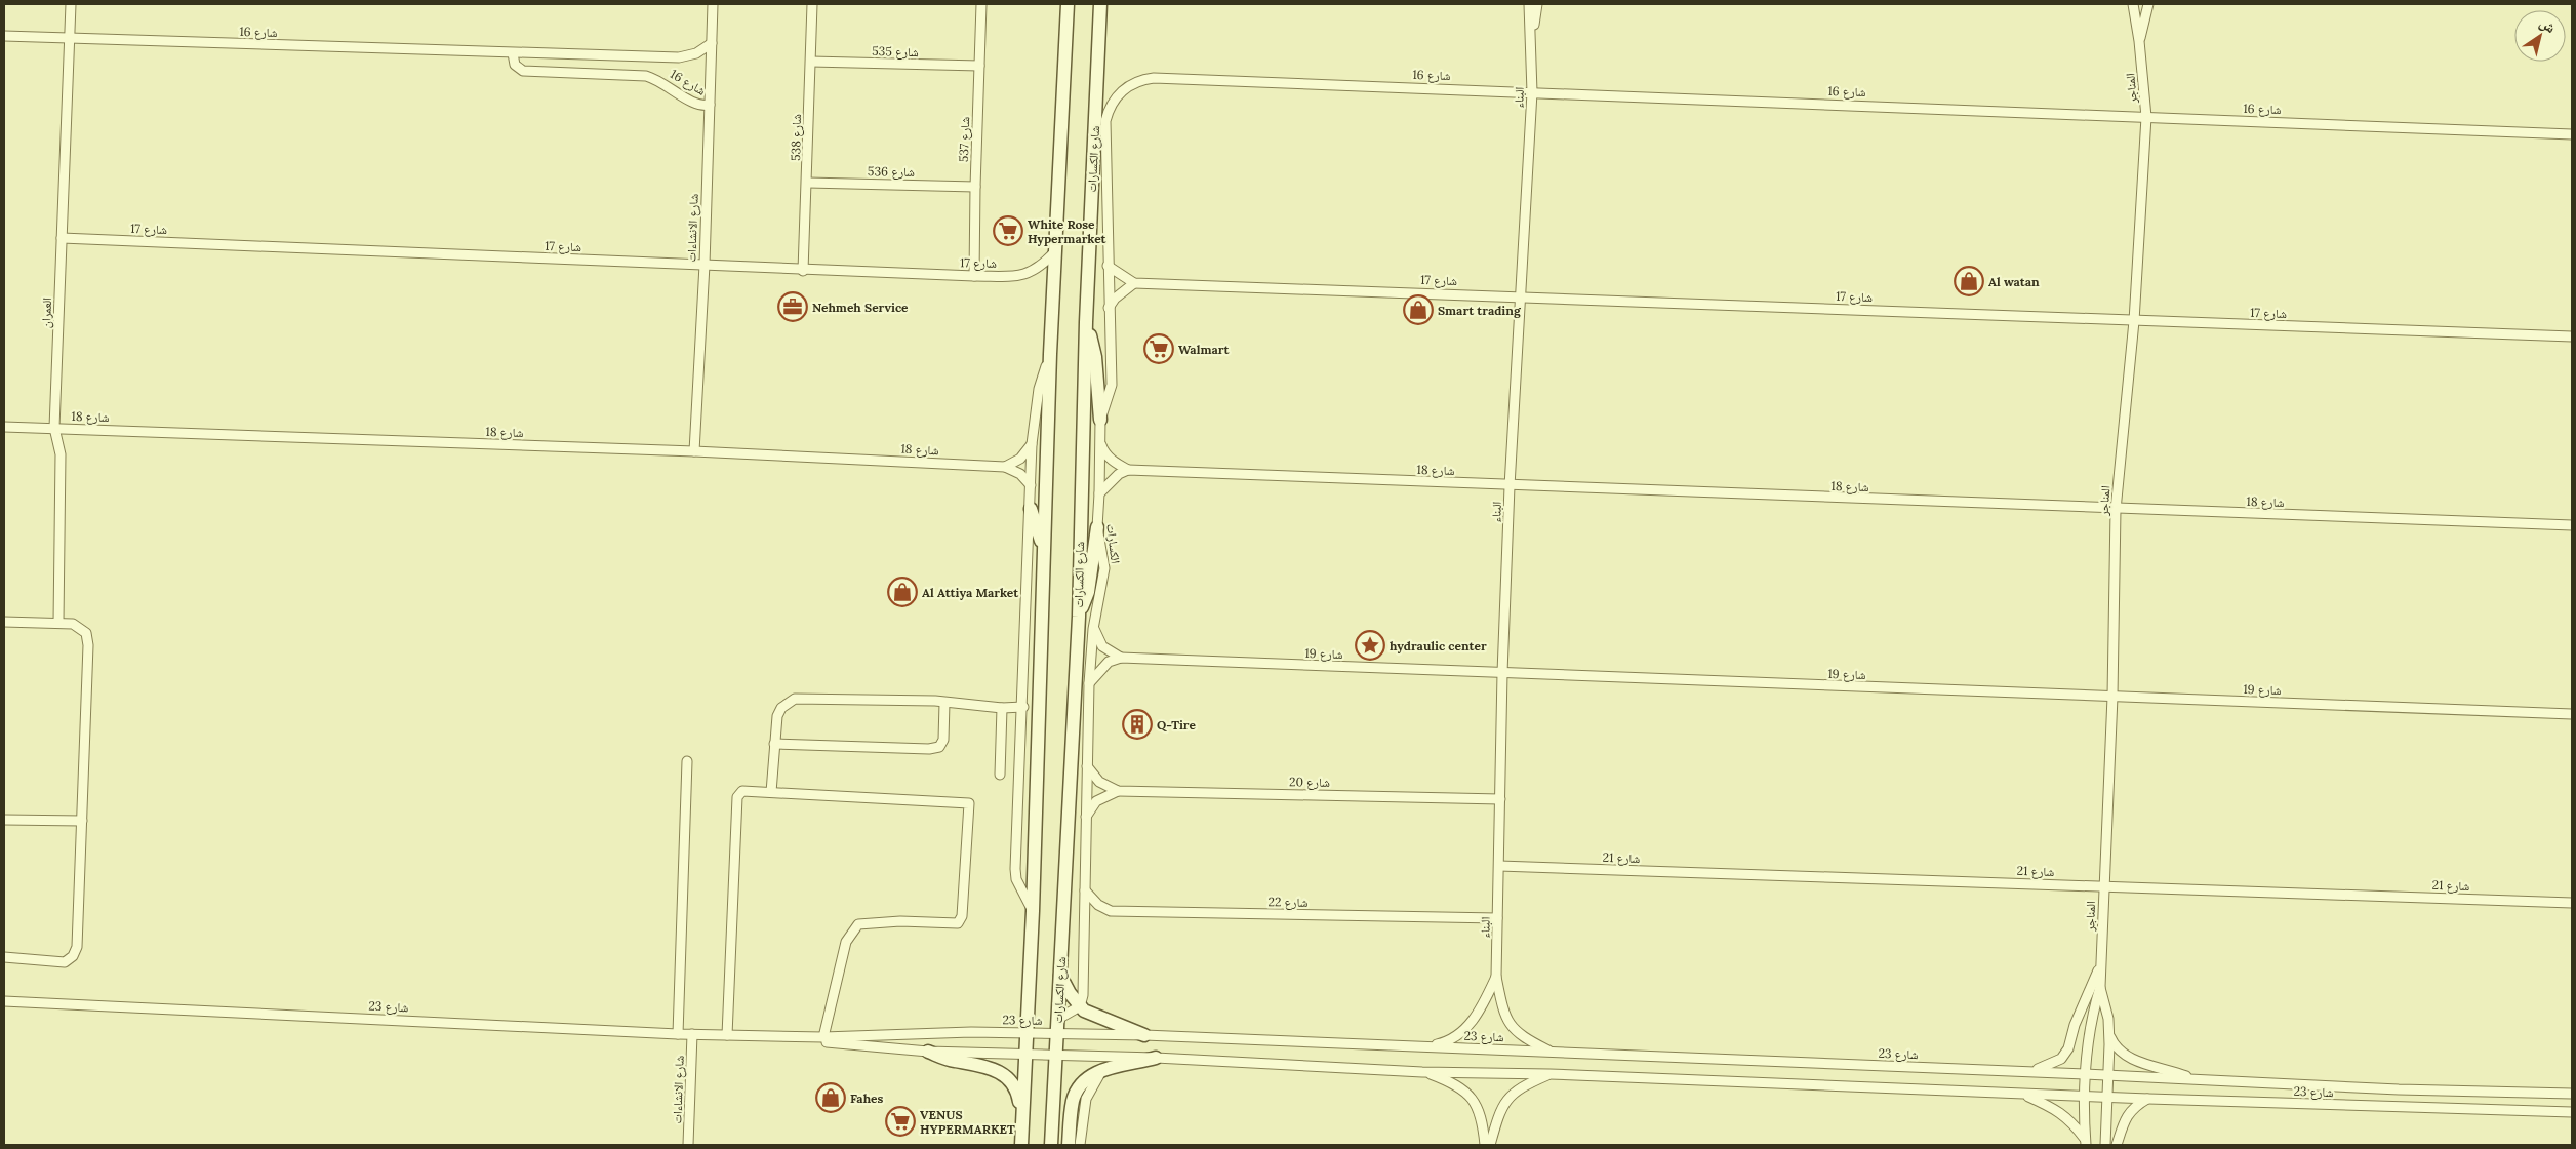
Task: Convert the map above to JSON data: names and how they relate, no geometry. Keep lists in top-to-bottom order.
{
  "streets": {
    "street": [
      "شارع 16",
      "شارع 535",
      "المناجر",
      "البناء",
      "شارع 538",
      "شارع 537",
      "شارع الكسارات",
      "شارع 536",
      "شارع الانشاءات",
      "شارع 17",
      "العمران",
      "شارع 18",
      "الكسارات",
      "شارع 19",
      "شارع 20",
      "شارع 21",
      "شارع 22",
      "شارع 23"
    ]
  },
  "crossings": [
    ["شارع 16", "المناجر"],
    ["شارع 16", "البناء"],
    ["شارع 16", "شارع الانشاءات"],
    ["شارع 16", "العمران"],
    ["شارع 16", "الكسارات"],
    ["شارع 535", "شارع 538"],
    ["شارع 535", "شارع 537"],
    ["المناجر", "شارع 17"],
    ["المناجر", "شارع 18"],
    ["المناجر", "شارع 19"],
    ["المناجر", "شارع 21"],
    ["المناجر", "شارع 23"],
    ["البناء", "شارع 17"],
    ["البناء", "شارع 18"],
    ["البناء", "شارع 19"],
    ["البناء", "شارع 20"],
    ["البناء", "شارع 21"],
    ["البناء", "شارع 22"],
    ["البناء", "شارع 23"],
    ["شارع 538", "شارع 536"],
    ["شارع 538", "شارع 17"],
    ["شارع 537", "شارع 536"],
    ["شارع 537", "شارع 17"],
    ["شارع الكسارات", "شارع 23"],
    ["شارع الانشاءات", "شارع 17"],
    ["شارع الانشاءات", "شارع 18"],
    ["شارع الانشاءات", "شارع 23"],
    ["شارع 17", "العمران"],
    ["العمران", "شارع 18"],
    ["الكسارات", "شارع 20"],
    ["الكسارات", "شارع 22"]
  ],
  "places": {
    "supermarket": ["White Rose Hypermarket", "Walmart", "VENUS HYPERMARKET"],
    "shop": [
      "Al watan",
      "Smart trading",
      "Al Attiya Market",
      "Fahes"
    ],
    "office": ["Nehmeh Service"],
    "place": ["hydraulic center"],
    "building": ["Q-Tire"]
  },
  "north": "top right"
}
